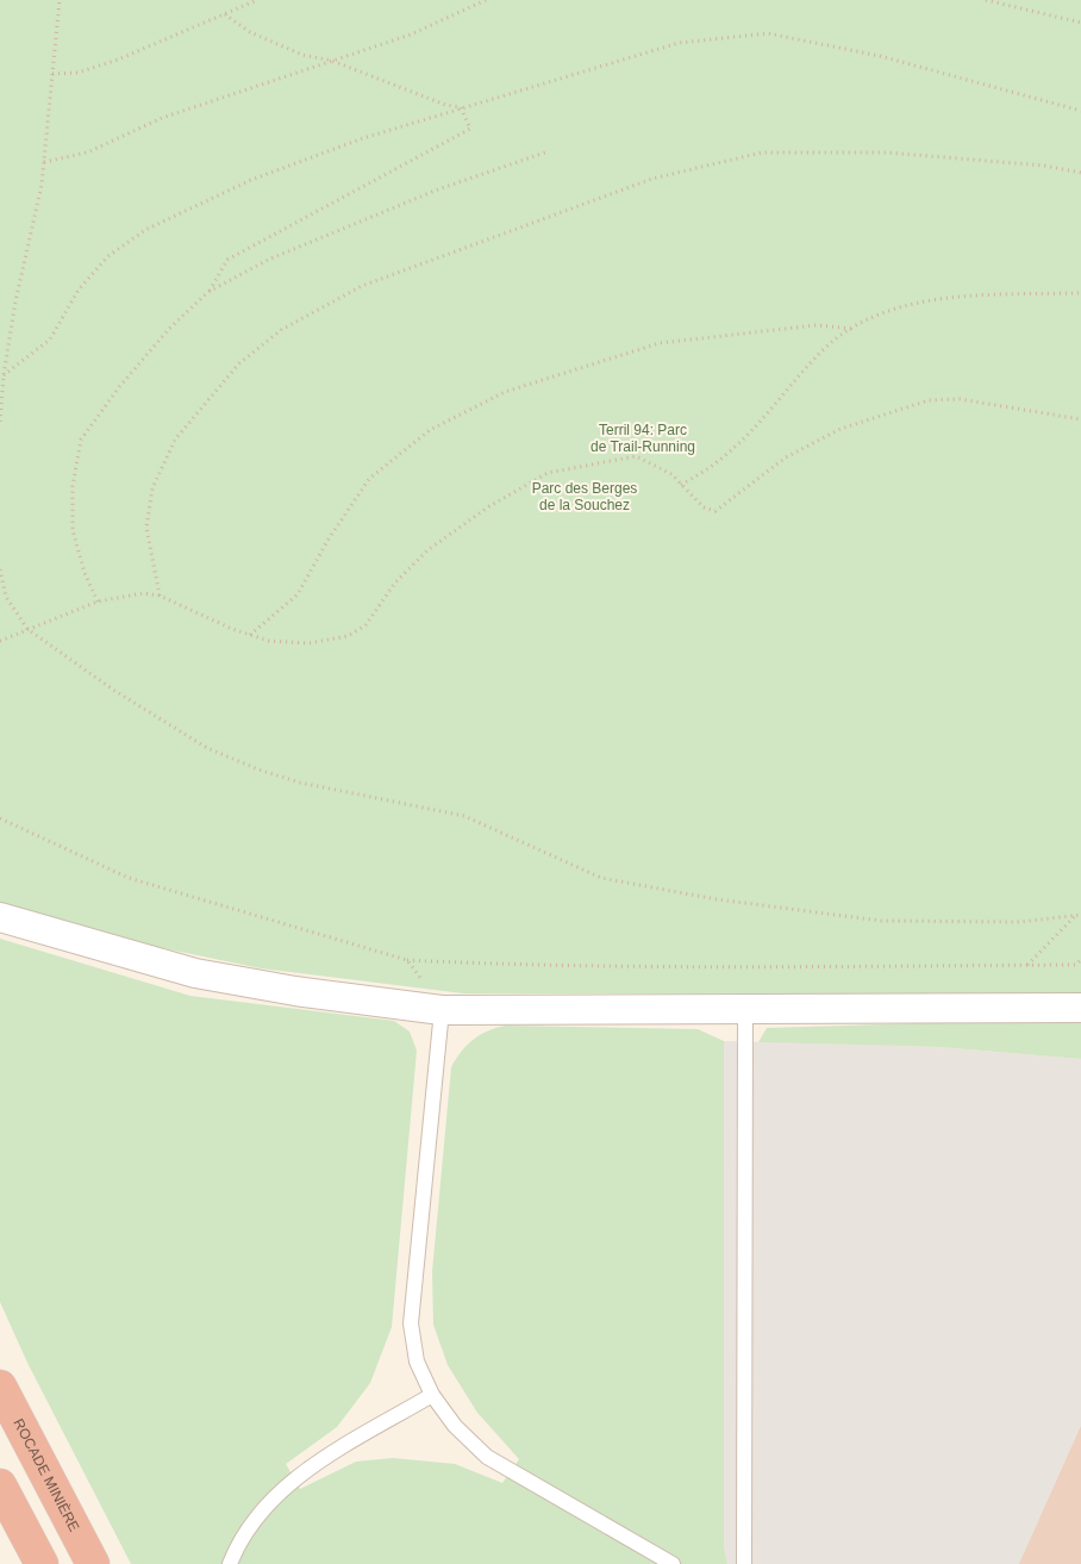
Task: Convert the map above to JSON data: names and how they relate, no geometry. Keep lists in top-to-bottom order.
{
  "streets": {
    "highway": ["ROCADE MINIÈRE"]
  },
  "parks": ["Terril 94: Parc de Trail-Running", "Parc des Berges de la Souchez"]
}
